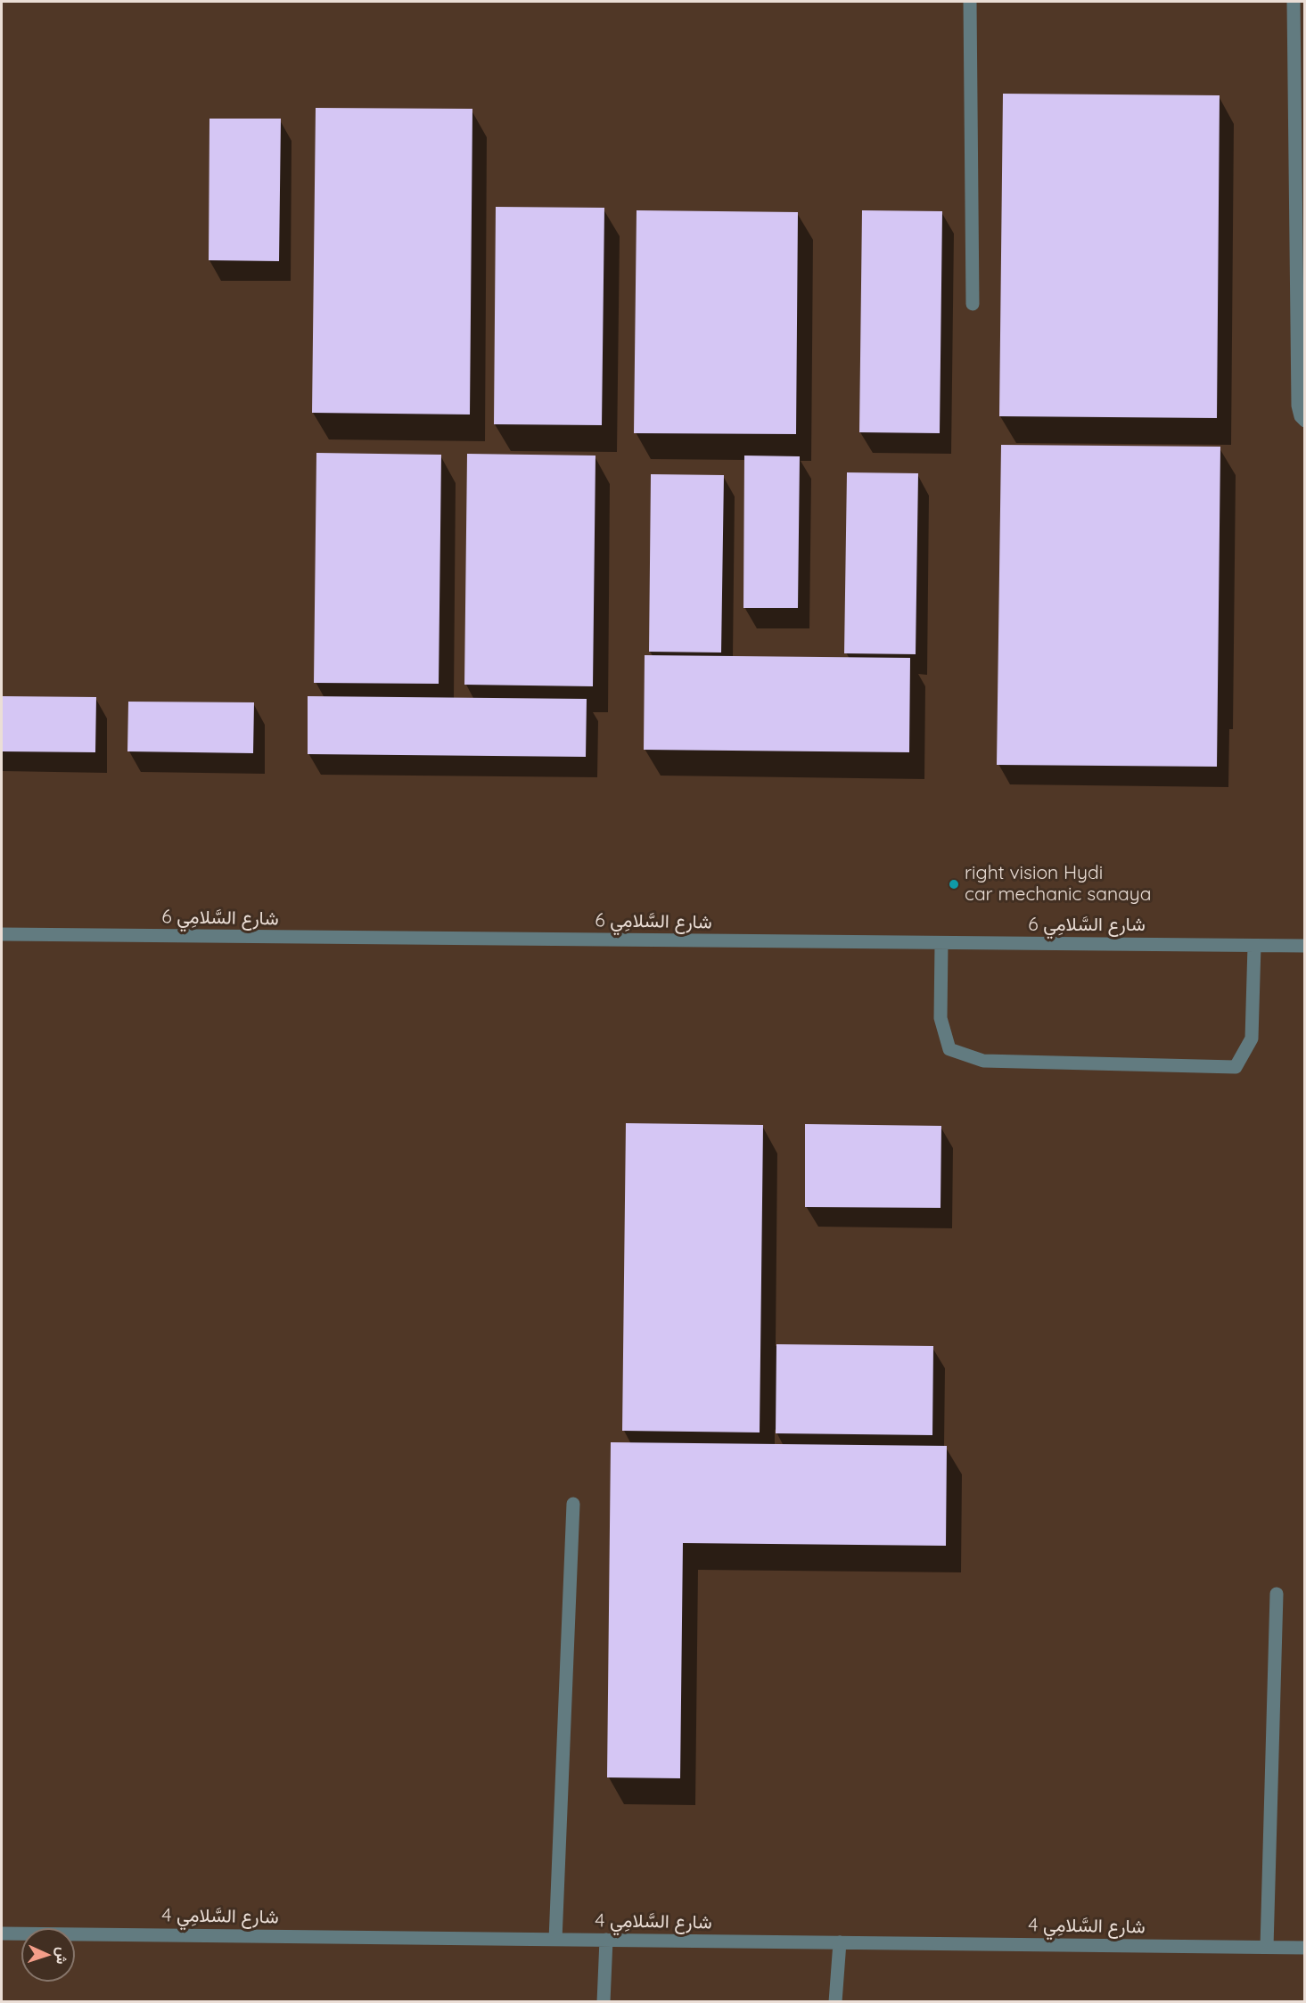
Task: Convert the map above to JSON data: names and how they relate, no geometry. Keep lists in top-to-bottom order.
{
  "streets": {
    "street": ["شارع السَّلامِي 6", "شارع السَّلامِي 4"]
  },
  "places": ["right vision Hydi car mechanic sanaya"],
  "north": "right"
}
